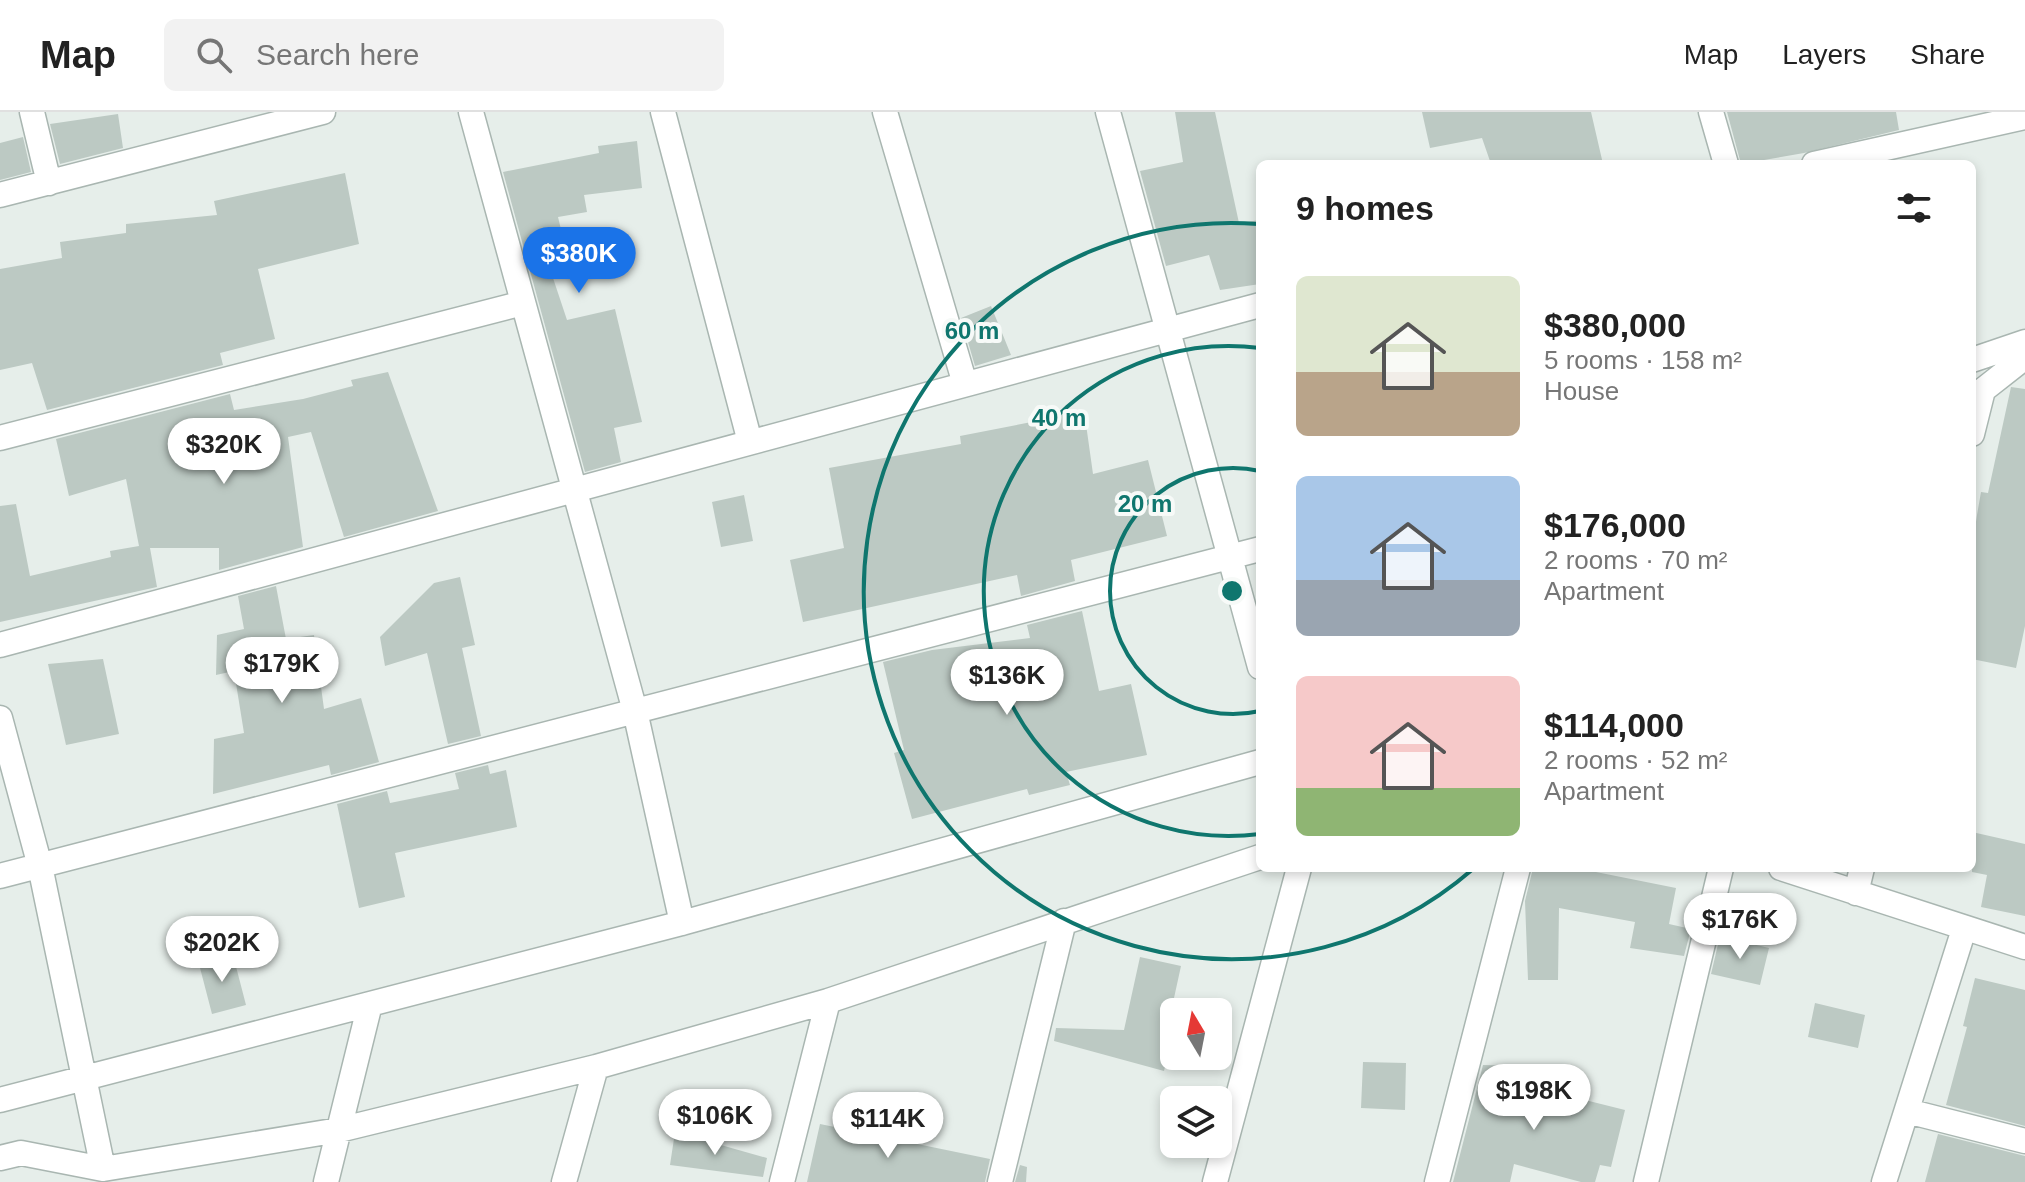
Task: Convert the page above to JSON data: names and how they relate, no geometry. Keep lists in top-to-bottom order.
{
  "north": "top",
  "page": {
    "header": "Map",
    "search": "Search here",
    "nav": ["Map", "Layers", "Share"],
    "heading": "9 homes",
    "price": [
      "$380K",
      "$320K",
      "$179K",
      "$136K",
      "$176K",
      "$202K",
      "$198K",
      "$106K",
      "$114K"
    ],
    "list": [
      {
        "name": "$380,000",
        "note": "5 rooms · 158 m² · House"
      },
      {
        "name": "$176,000",
        "note": "2 rooms · 70 m² · Apartment"
      },
      {
        "name": "$114,000",
        "note": "2 rooms · 52 m² · Apartment"
      }
    ]
  },
  "rings": ["60 m", "40 m", "20 m"]
}
